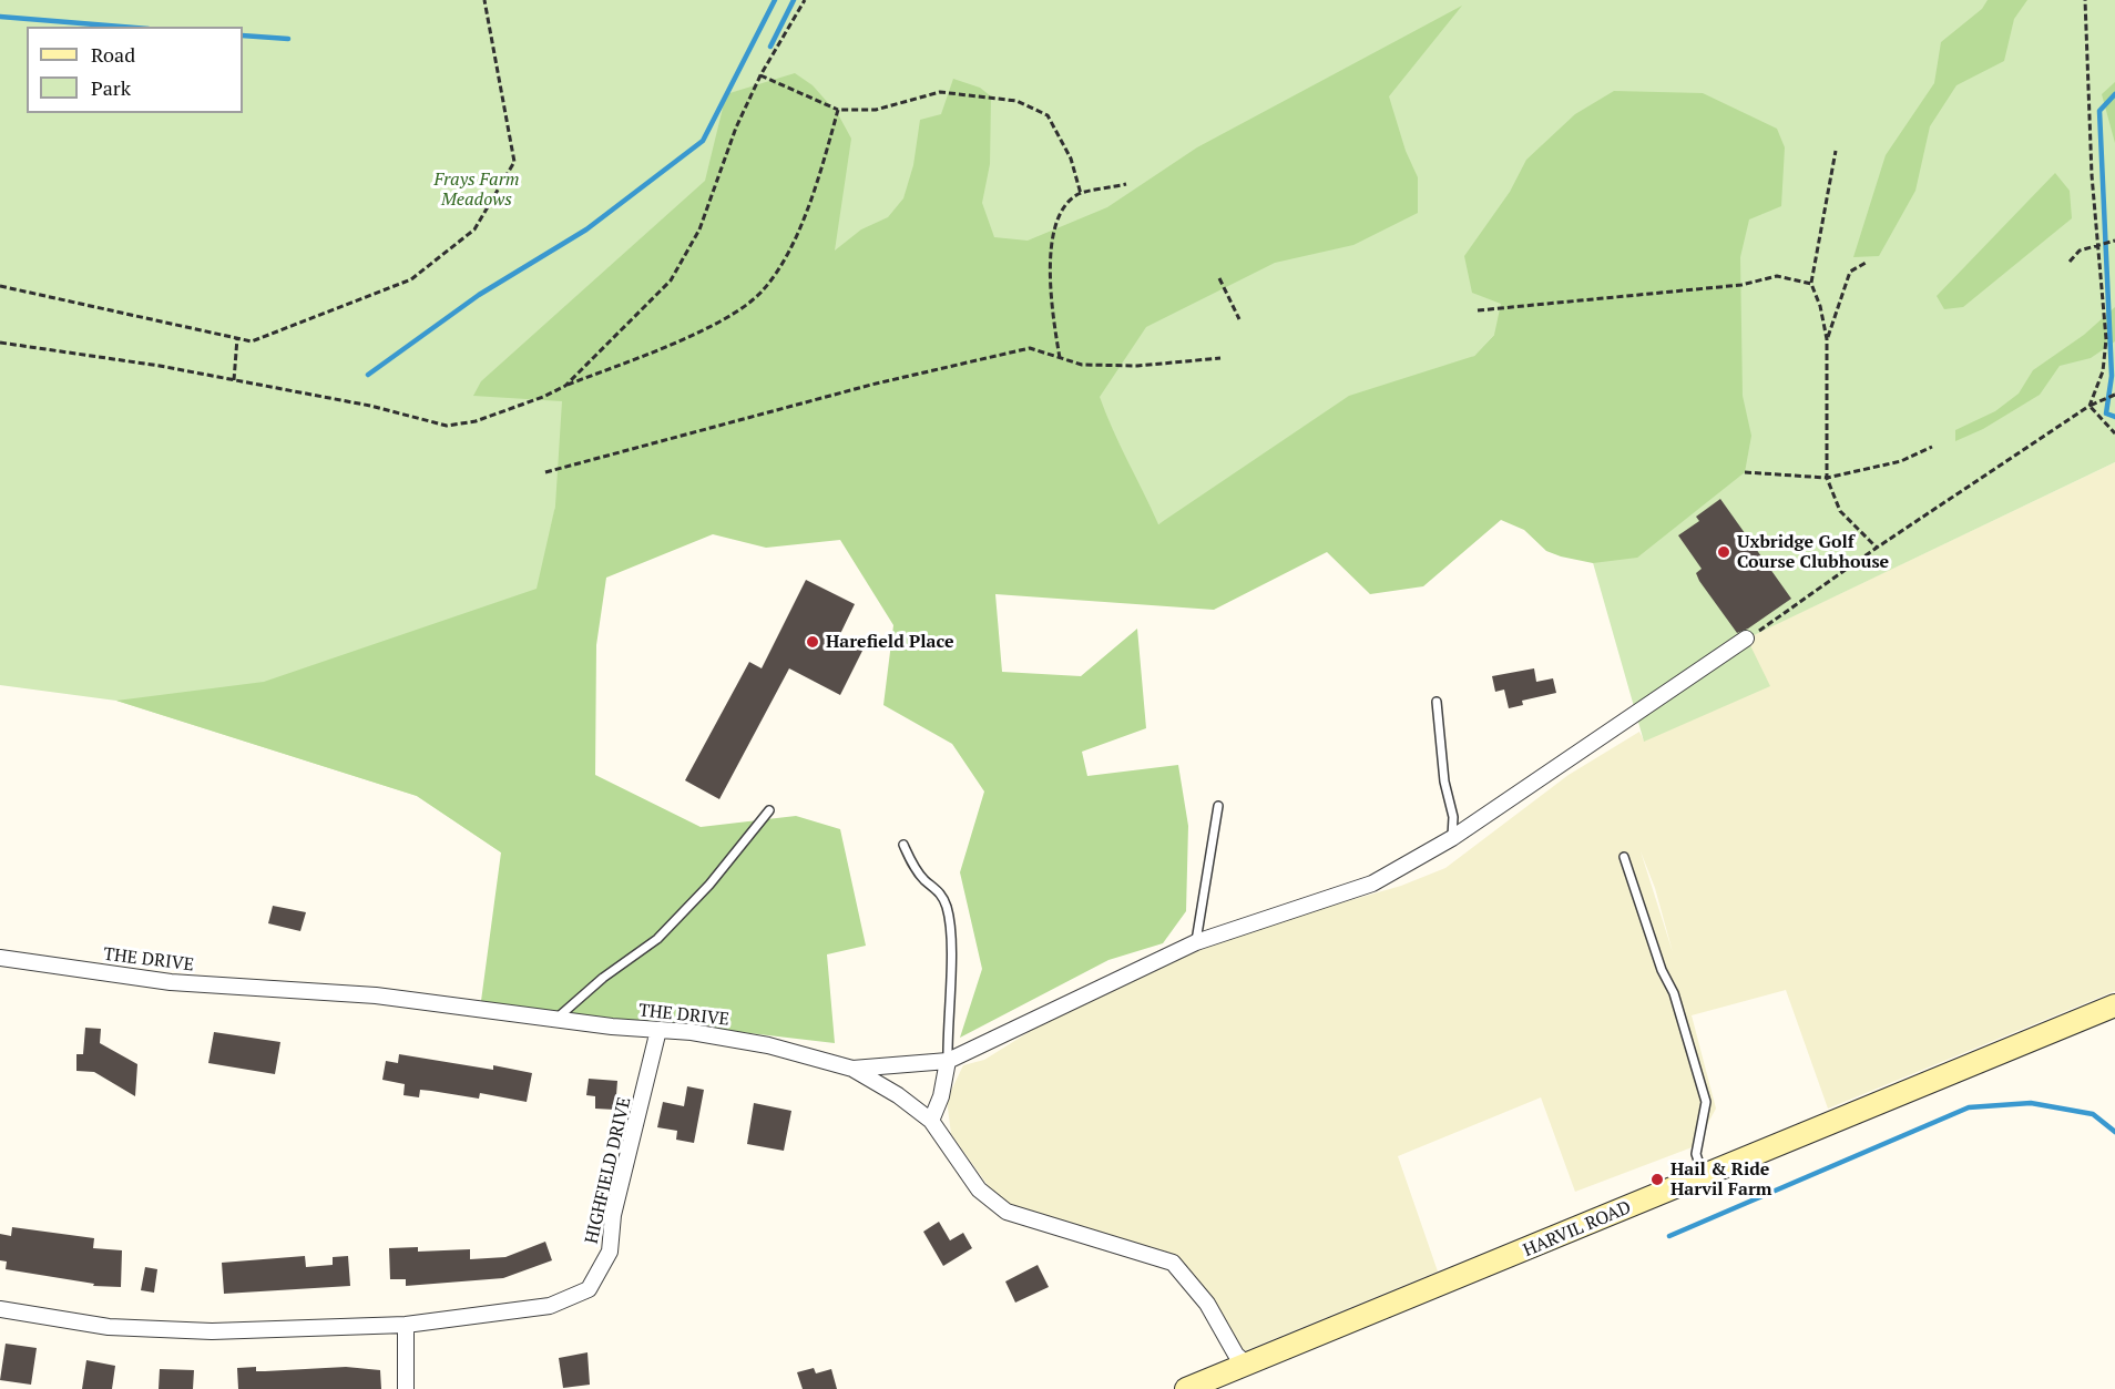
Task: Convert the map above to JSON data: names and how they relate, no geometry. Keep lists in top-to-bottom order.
{
  "streets": {
    "street": ["THE DRIVE", "HIGHFIELD DRIVE", "HARVIL ROAD"]
  },
  "crossings": [
    ["THE DRIVE", "HIGHFIELD DRIVE"],
    ["THE DRIVE", "HARVIL ROAD"]
  ],
  "parks": ["Frays Farm Meadows"],
  "places": ["Uxbridge Golf Course Clubhouse", "Harefield Place", "Hail & Ride Harvil Farm"],
  "legend": ["Road", "Park"]
}
